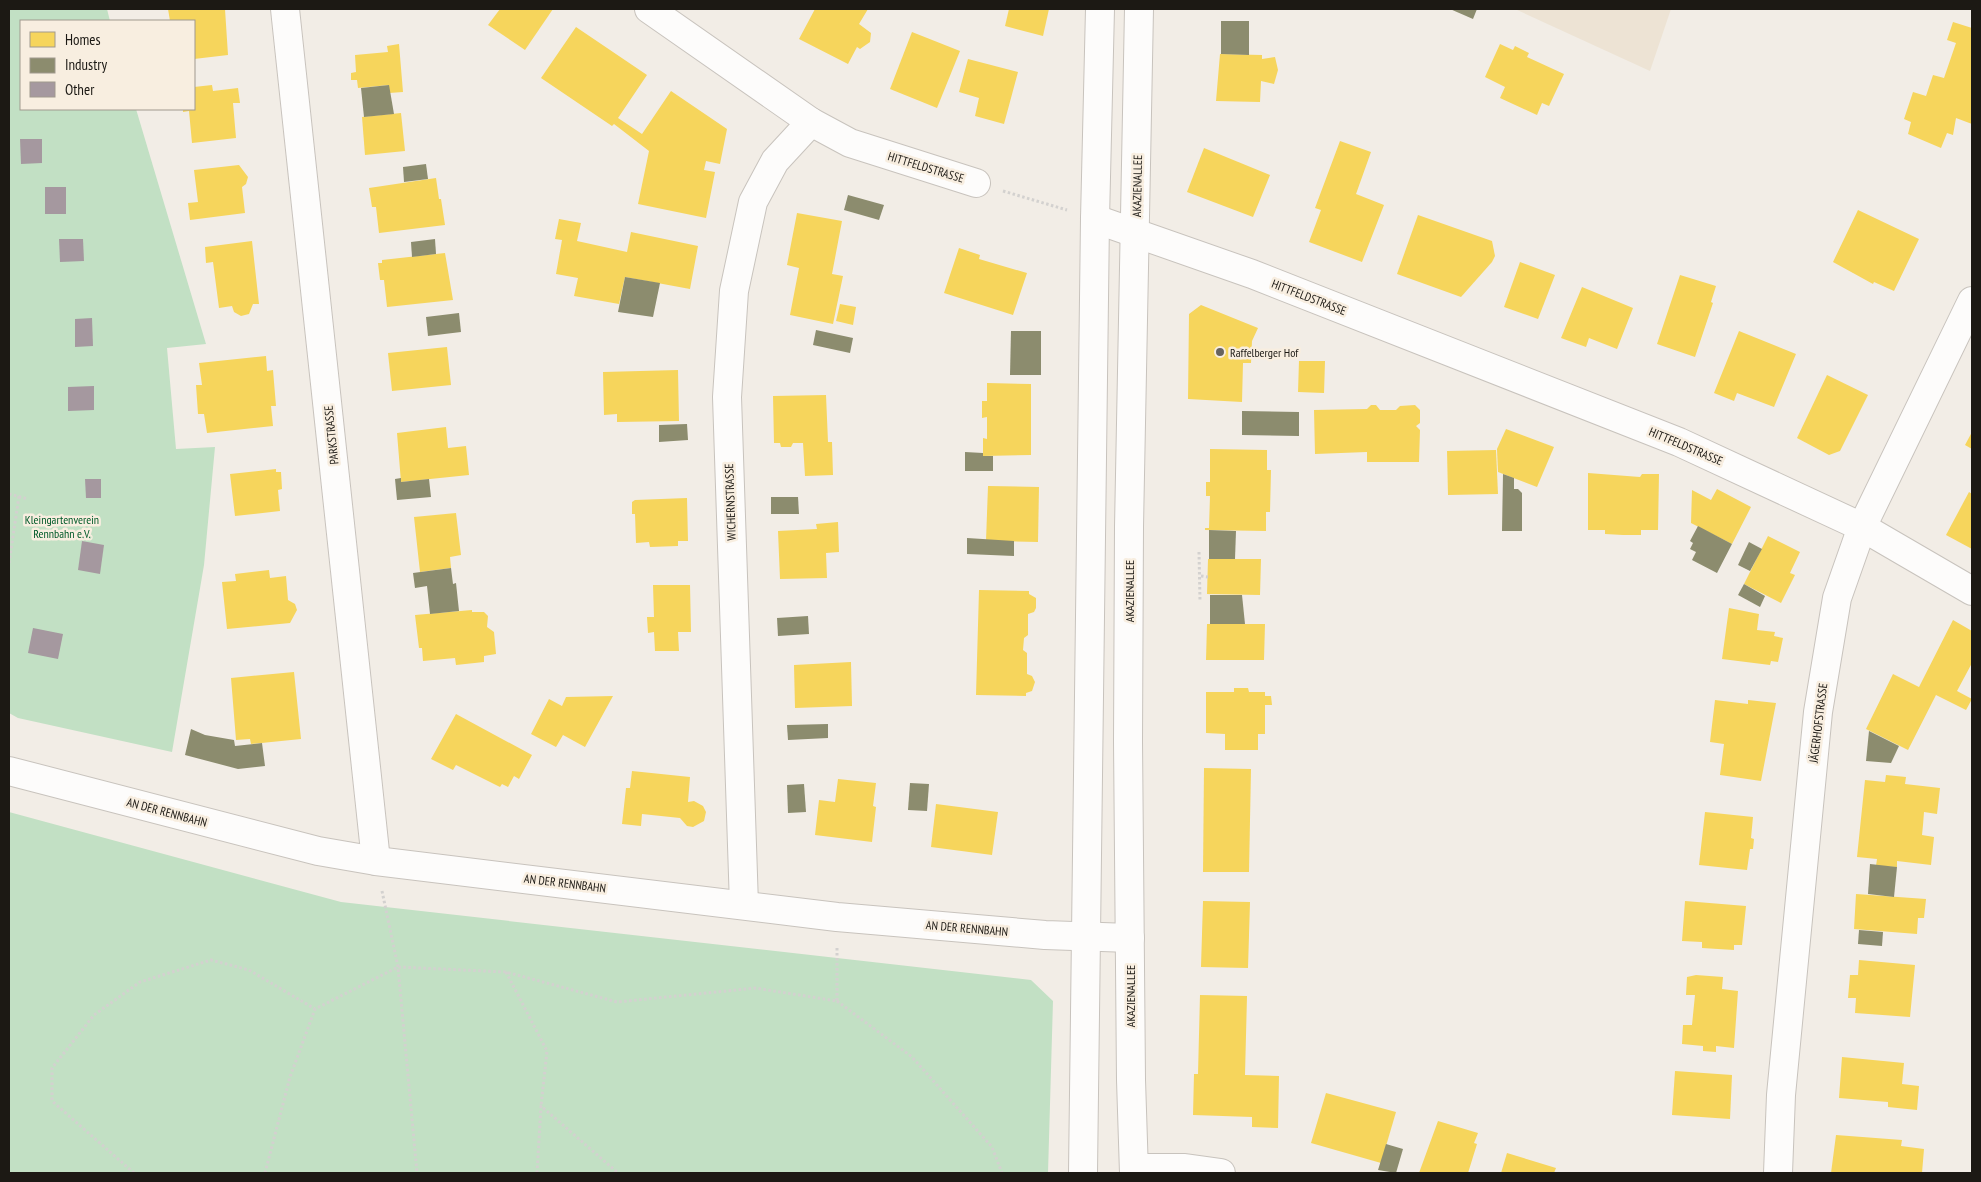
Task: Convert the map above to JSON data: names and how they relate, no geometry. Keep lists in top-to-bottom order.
{
  "streets": {
    "street": [
      "HITTFELDSTRASSE",
      "AKAZIENALLEE",
      "PARKSTRASSE",
      "WICHERNSTRASSE",
      "JÄGERHOFSTRASSE",
      "AN DER RENNBAHN"
    ]
  },
  "crossings": [
    ["HITTFELDSTRASSE", "AKAZIENALLEE"],
    ["HITTFELDSTRASSE", "WICHERNSTRASSE"],
    ["HITTFELDSTRASSE", "JÄGERHOFSTRASSE"],
    ["AKAZIENALLEE", "AN DER RENNBAHN"],
    ["PARKSTRASSE", "AN DER RENNBAHN"],
    ["WICHERNSTRASSE", "AN DER RENNBAHN"]
  ],
  "parks": ["Kleingartenverein Rennbahn e.V."],
  "places": ["Raffelberger Hof"],
  "legend": ["Homes", "Industry", "Other"]
}
